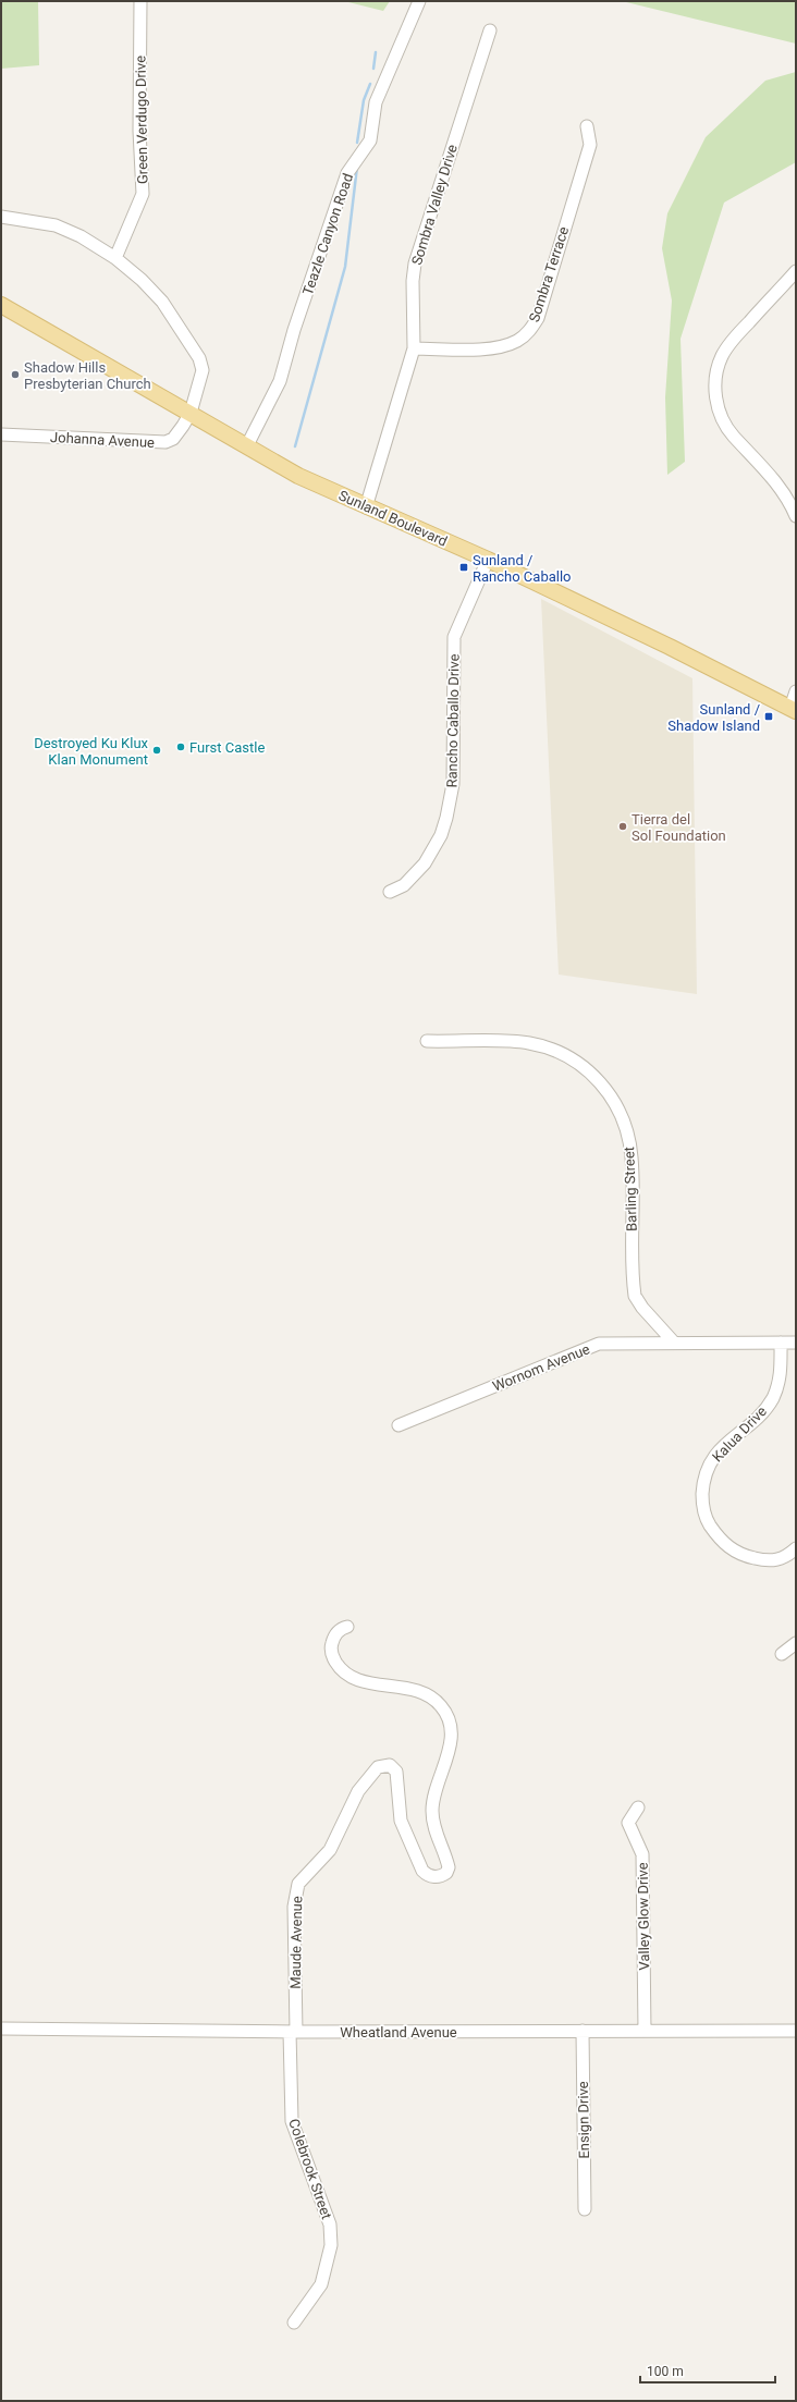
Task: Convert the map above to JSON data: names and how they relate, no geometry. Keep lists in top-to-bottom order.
{
  "streets": {
    "main road": ["Sunland Boulevard"],
    "street": [
      "Green Verdugo Drive",
      "Sombra Valley Drive",
      "Teazle Canyon Road",
      "Sombra Terrace",
      "Johanna Avenue",
      "Rancho Caballo Drive",
      "Barling Street",
      "Wornom Avenue",
      "Kalua Drive",
      "Valley Glow Drive",
      "Maude Avenue",
      "Wheatland Avenue",
      "Ensign Drive",
      "Colebrook Street"
    ]
  },
  "crossings": [
    ["Green Verdugo Drive", "Johanna Avenue"],
    ["Sombra Valley Drive", "Sombra Terrace"],
    ["Sombra Valley Drive", "Sunland Boulevard"],
    ["Teazle Canyon Road", "Sunland Boulevard"],
    ["Johanna Avenue", "Sunland Boulevard"],
    ["Sunland Boulevard", "Rancho Caballo Drive"],
    ["Barling Street", "Wornom Avenue"],
    ["Wornom Avenue", "Kalua Drive"],
    ["Valley Glow Drive", "Wheatland Avenue"],
    ["Maude Avenue", "Wheatland Avenue"],
    ["Maude Avenue", "Colebrook Street"],
    ["Wheatland Avenue", "Ensign Drive"],
    ["Wheatland Avenue", "Colebrook Street"]
  ],
  "places": {
    "other": [
      "Shadow Hills Presbyterian Church",
      "Furst Castle",
      "Destroyed Ku Klux Klan Monument",
      "Tierra del Sol Foundation"
    ],
    "transit": ["Sunland / Rancho Caballo", "Sunland / Shadow Island"]
  },
  "scale_bar": "100 m"
}
